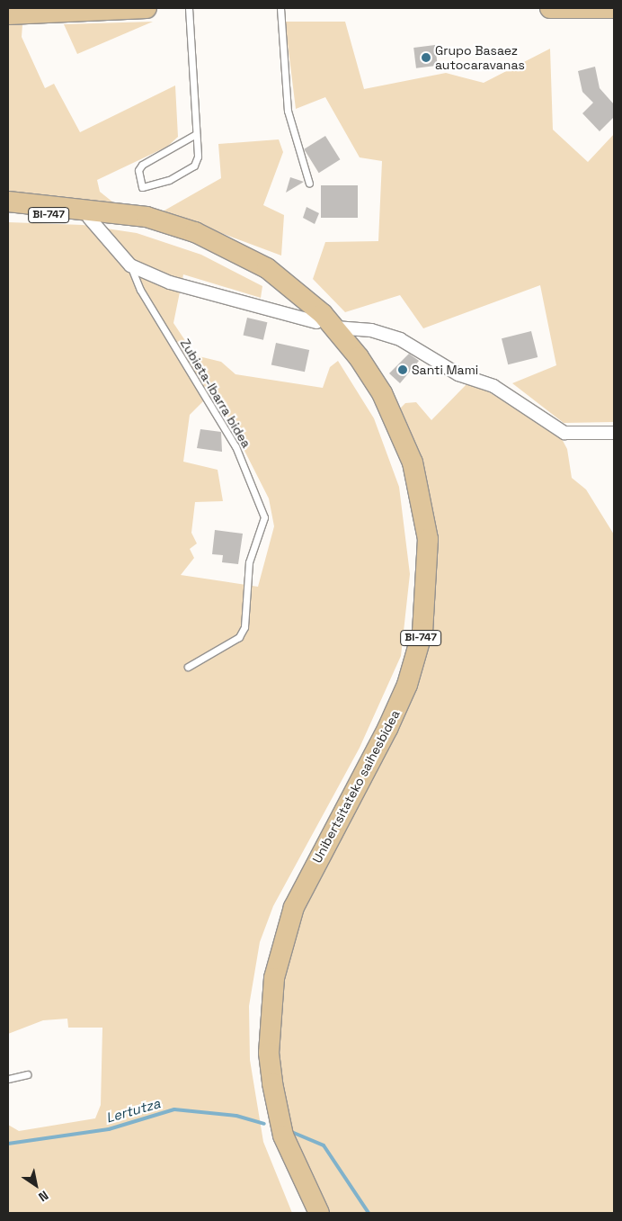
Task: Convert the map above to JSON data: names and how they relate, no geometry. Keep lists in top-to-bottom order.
{
  "streets": {
    "main road": ["BI-747", "Unibertsitateko saihesbidea"],
    "lane": ["Zubieta-Ibarra bidea"]
  },
  "water": ["Lertutza"],
  "places": ["Grupo Basaez autocaravanas", "Santi Mami"],
  "north": "bottom right"
}
